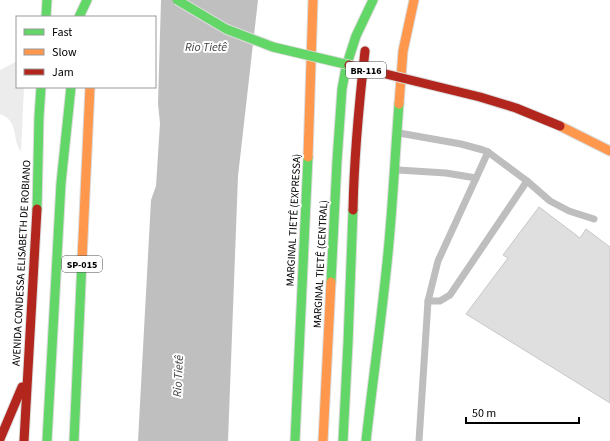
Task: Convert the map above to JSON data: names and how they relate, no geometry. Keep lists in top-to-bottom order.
{
  "streets": {
    "highway": [
      "BR-116",
      "MARGINAL TIETÊ (EXPRESSA)",
      "AVENIDA CONDESSA ELISABETH DE ROBIANO",
      "SP-015",
      "MARGINAL TIETÊ (CENTRAL)"
    ]
  },
  "water": ["Rio Tietê"],
  "legend": ["Fast", "Slow", "Jam"],
  "scale_bar": "50 m"
}
